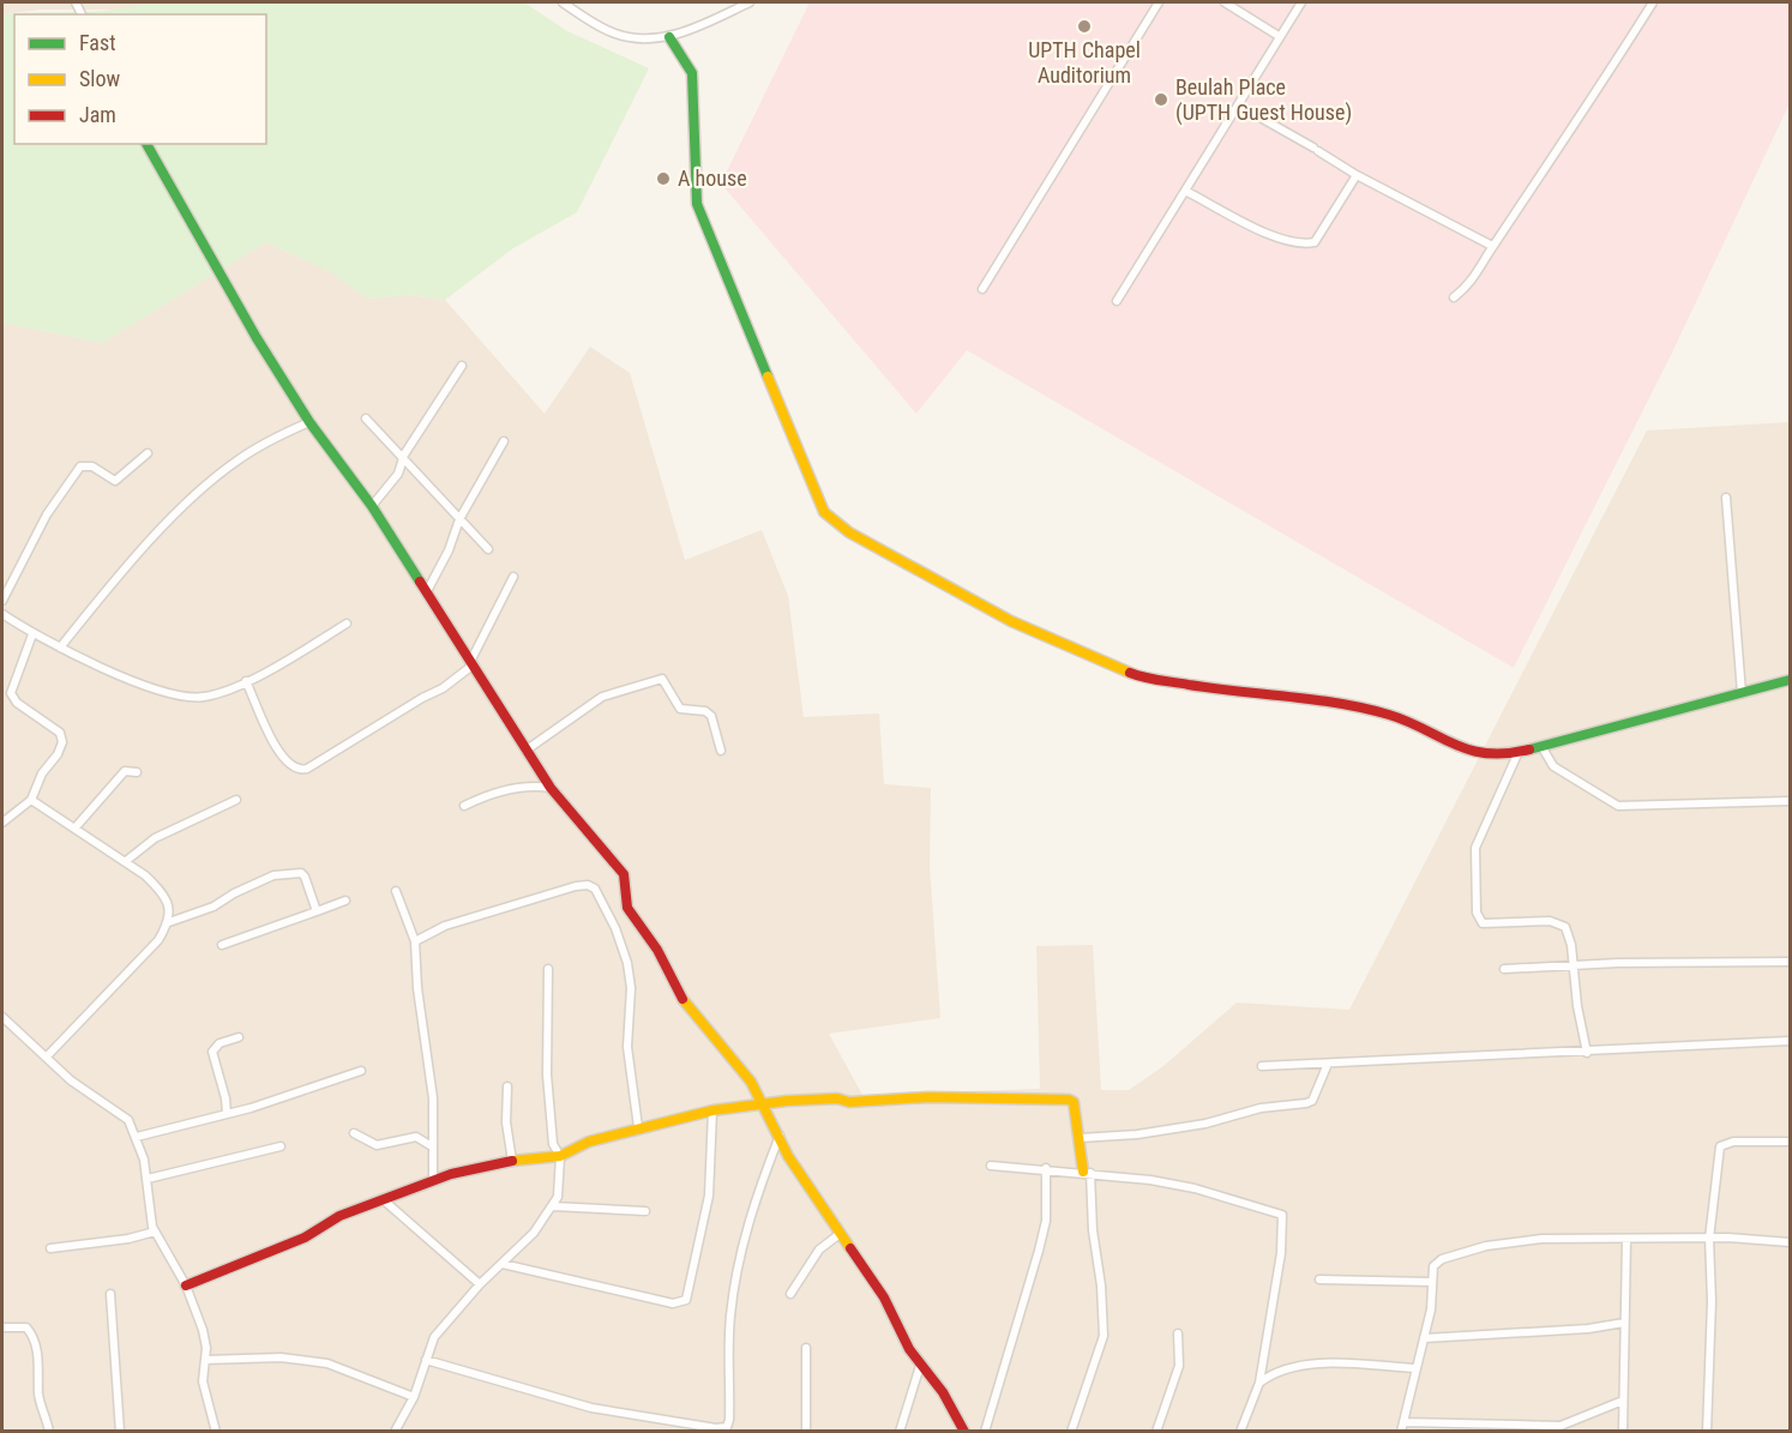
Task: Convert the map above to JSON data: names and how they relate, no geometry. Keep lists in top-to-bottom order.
{
  "places": ["UPTH Chapel Auditorium", "Beulah Place (UPTH Guest House)", "A house"],
  "legend": ["Fast", "Slow", "Jam"]
}
